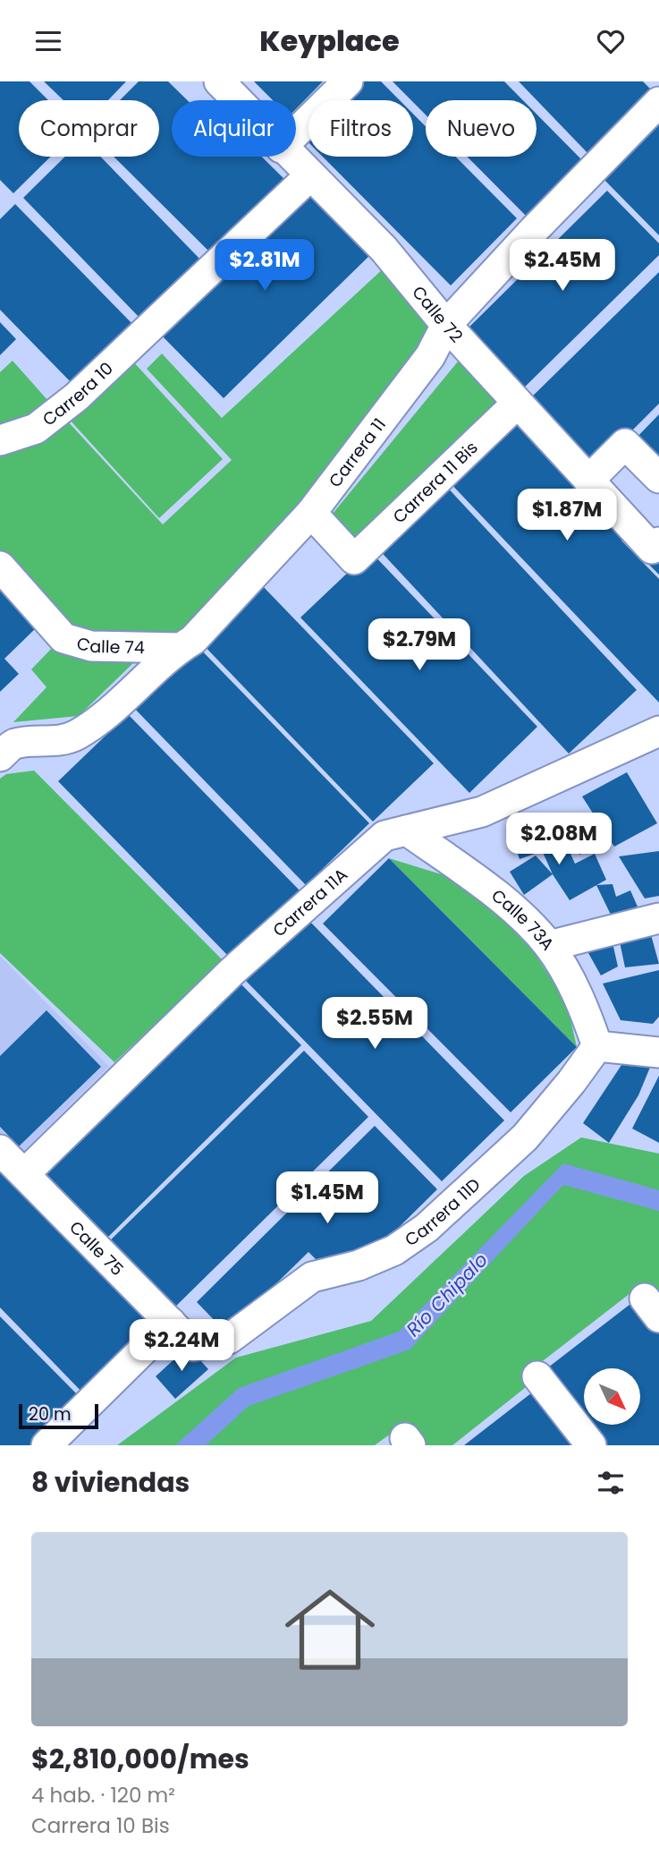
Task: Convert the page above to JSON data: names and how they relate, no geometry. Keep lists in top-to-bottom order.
{
  "streets": {
    "street": [
      "Calle 72",
      "Carrera 10",
      "Carrera 11",
      "Carrera 11 Bis",
      "Calle 74",
      "Carrera 11A",
      "Calle 73A",
      "Carrera 11D",
      "Calle 75"
    ]
  },
  "crossings": [
    ["Calle 72", "Carrera 10"],
    ["Calle 72", "Carrera 11"],
    ["Calle 72", "Carrera 11 Bis"],
    ["Carrera 11", "Carrera 11 Bis"],
    ["Carrera 11", "Calle 74"],
    ["Carrera 11A", "Calle 73A"],
    ["Carrera 11A", "Calle 75"],
    ["Calle 73A", "Carrera 11D"],
    ["Carrera 11D", "Calle 75"]
  ],
  "water": ["Río Chipalo"],
  "scale_bar": "20 m",
  "north": "bottom right",
  "page": {
    "header": "Keyplace",
    "chip": [
      "Comprar",
      "Alquilar",
      "Filtros",
      "Nuevo"
    ],
    "price": [
      "$2.81M",
      "$2.45M",
      "$1.87M",
      "$2.79M",
      "$2.08M",
      "$2.55M",
      "$1.45M",
      "$2.24M"
    ],
    "scale": "20 m",
    "heading": "8 viviendas",
    "list": [
      {
        "name": "$2,810,000/mes",
        "note": "4 hab. · 120 m² · Carrera 10 Bis"
      }
    ]
  }
}
